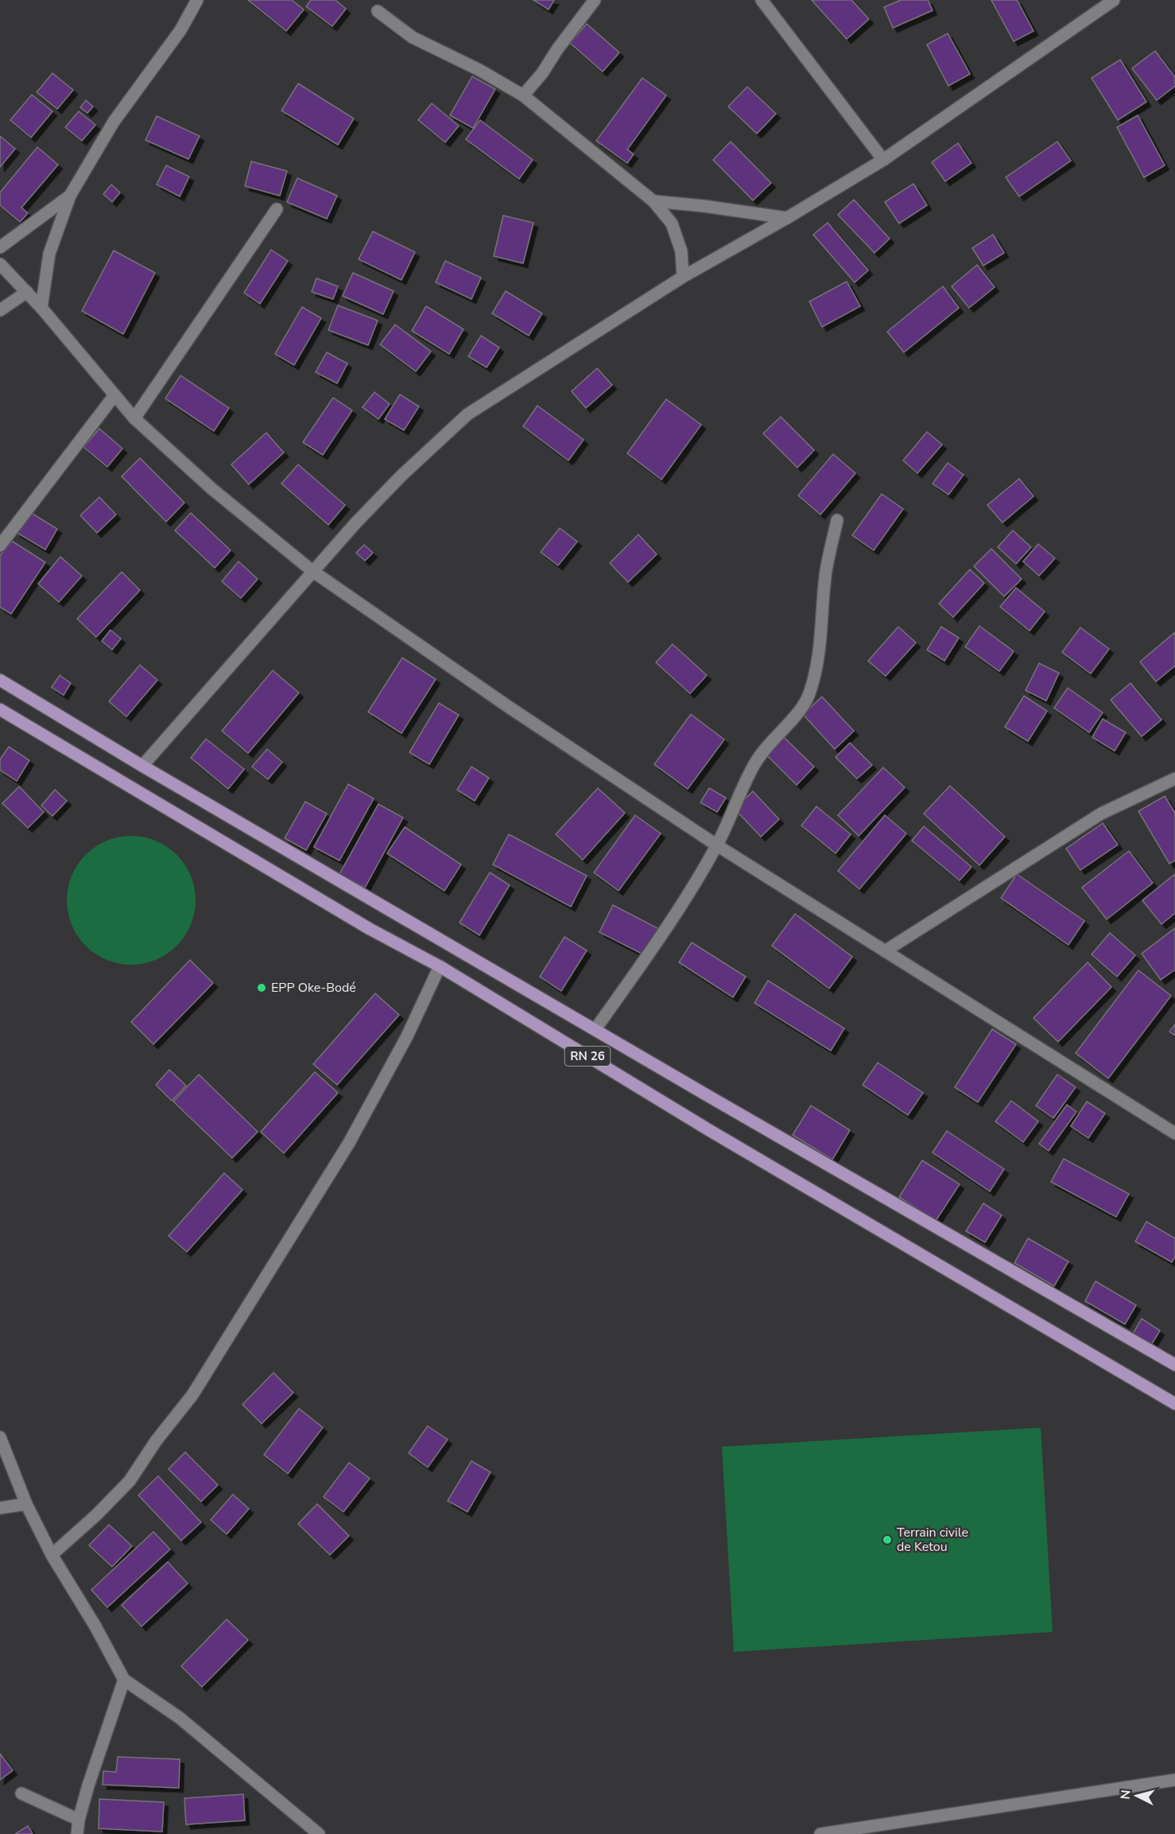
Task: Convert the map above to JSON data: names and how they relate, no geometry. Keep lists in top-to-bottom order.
{
  "streets": {
    "main road": ["RN 26"]
  },
  "places": ["EPP Oke-Bodé", "Terrain civile de Ketou"],
  "north": "left"
}
